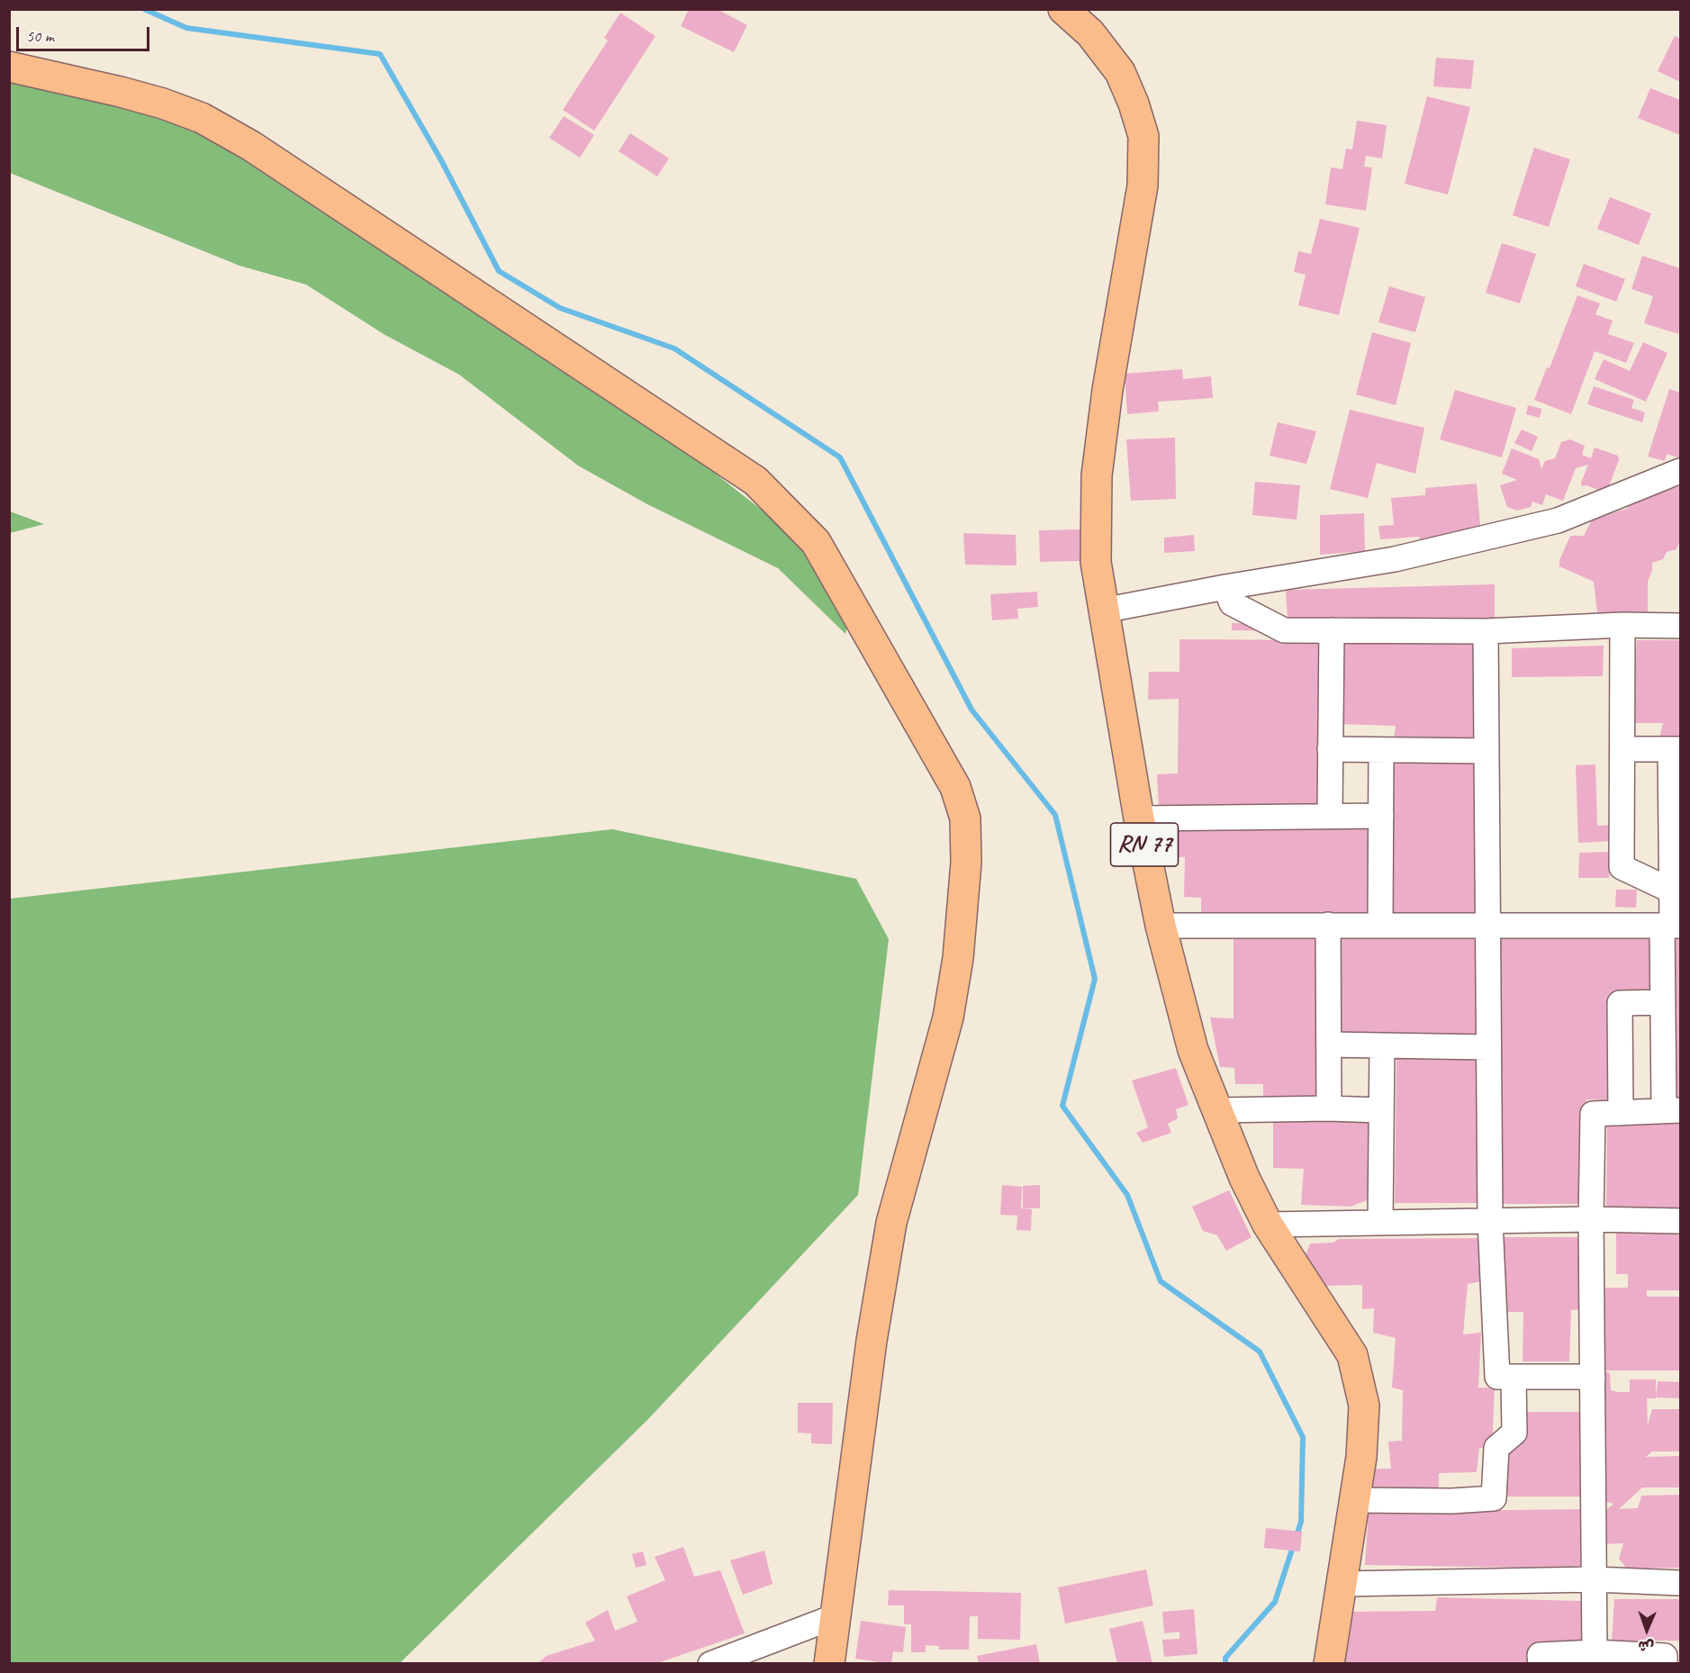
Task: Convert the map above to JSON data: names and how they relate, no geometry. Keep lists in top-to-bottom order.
{
  "streets": {
    "main road": ["RN 77"]
  },
  "scale_bar": "50 m",
  "north": "bottom"
}
